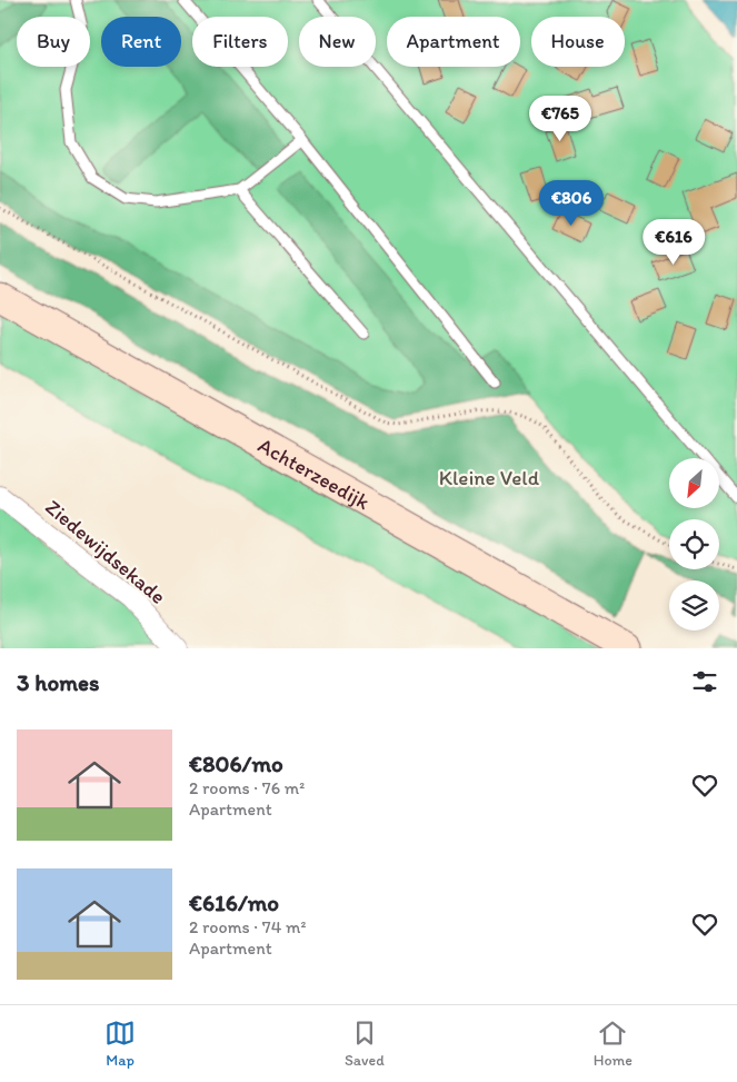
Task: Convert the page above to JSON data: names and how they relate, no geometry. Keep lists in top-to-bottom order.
{
  "streets": {
    "main road": ["Achterzeedijk"],
    "street": ["Ziedewijdsekade"]
  },
  "parks": ["Kleine Veld"],
  "north": "bottom left",
  "page": {
    "chip": [
      "Buy",
      "Rent",
      "Filters",
      "New",
      "Apartment",
      "House"
    ],
    "price": ["€765", "€806", "€616"],
    "heading": "3 homes",
    "list": [
      {
        "name": "€806/mo",
        "note": "2 rooms · 76 m² · Apartment"
      },
      {
        "name": "€616/mo",
        "note": "2 rooms · 74 m² · Apartment"
      }
    ],
    "tabs": ["Map", "Saved", "Home"]
  }
}
